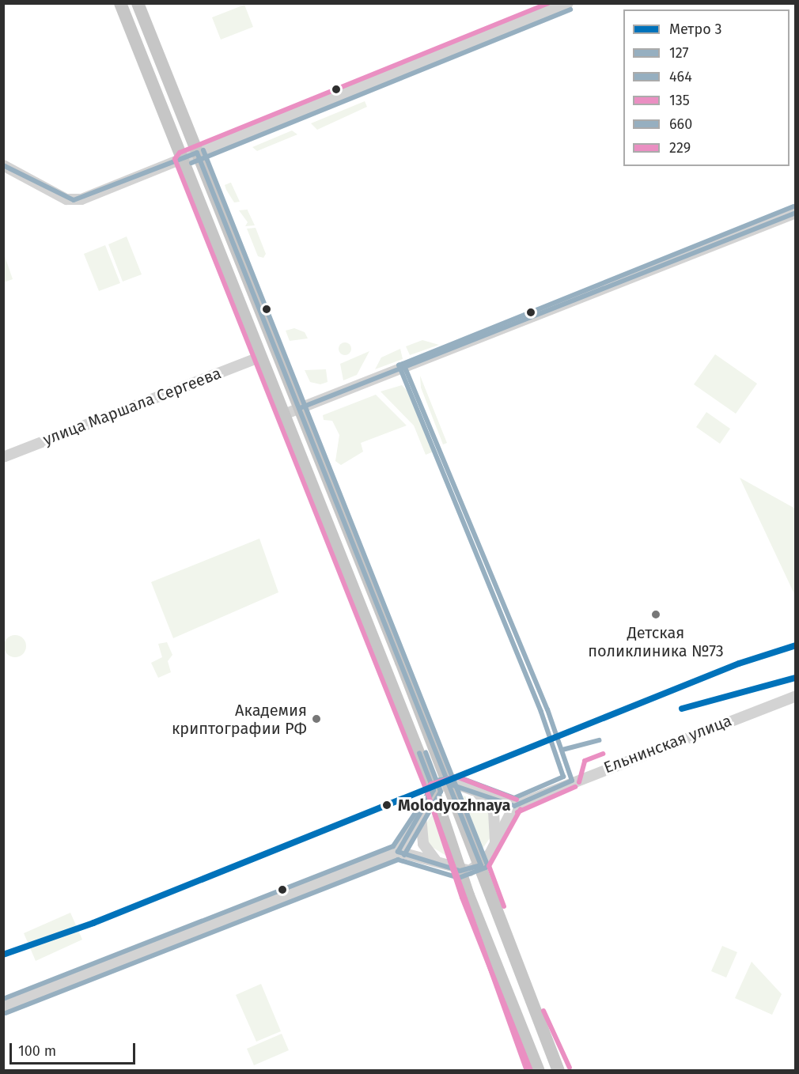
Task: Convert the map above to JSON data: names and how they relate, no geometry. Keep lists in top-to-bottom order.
{
  "streets": {
    "street": ["улица Маршала Сергеева", "Ельнинская улица"]
  },
  "places": ["Детская поликлиника №73", "Академия криптографии РФ", "Molodyozhnaya"],
  "lines": [
    "transit line 135",
    "transit line 464",
    "transit line 127",
    "transit line 660",
    "metro line 3",
    "transit line 229"
  ],
  "legend": [
    "Метро 3",
    "127",
    "464",
    "135",
    "660",
    "229"
  ],
  "scale_bar": "100 m"
}
